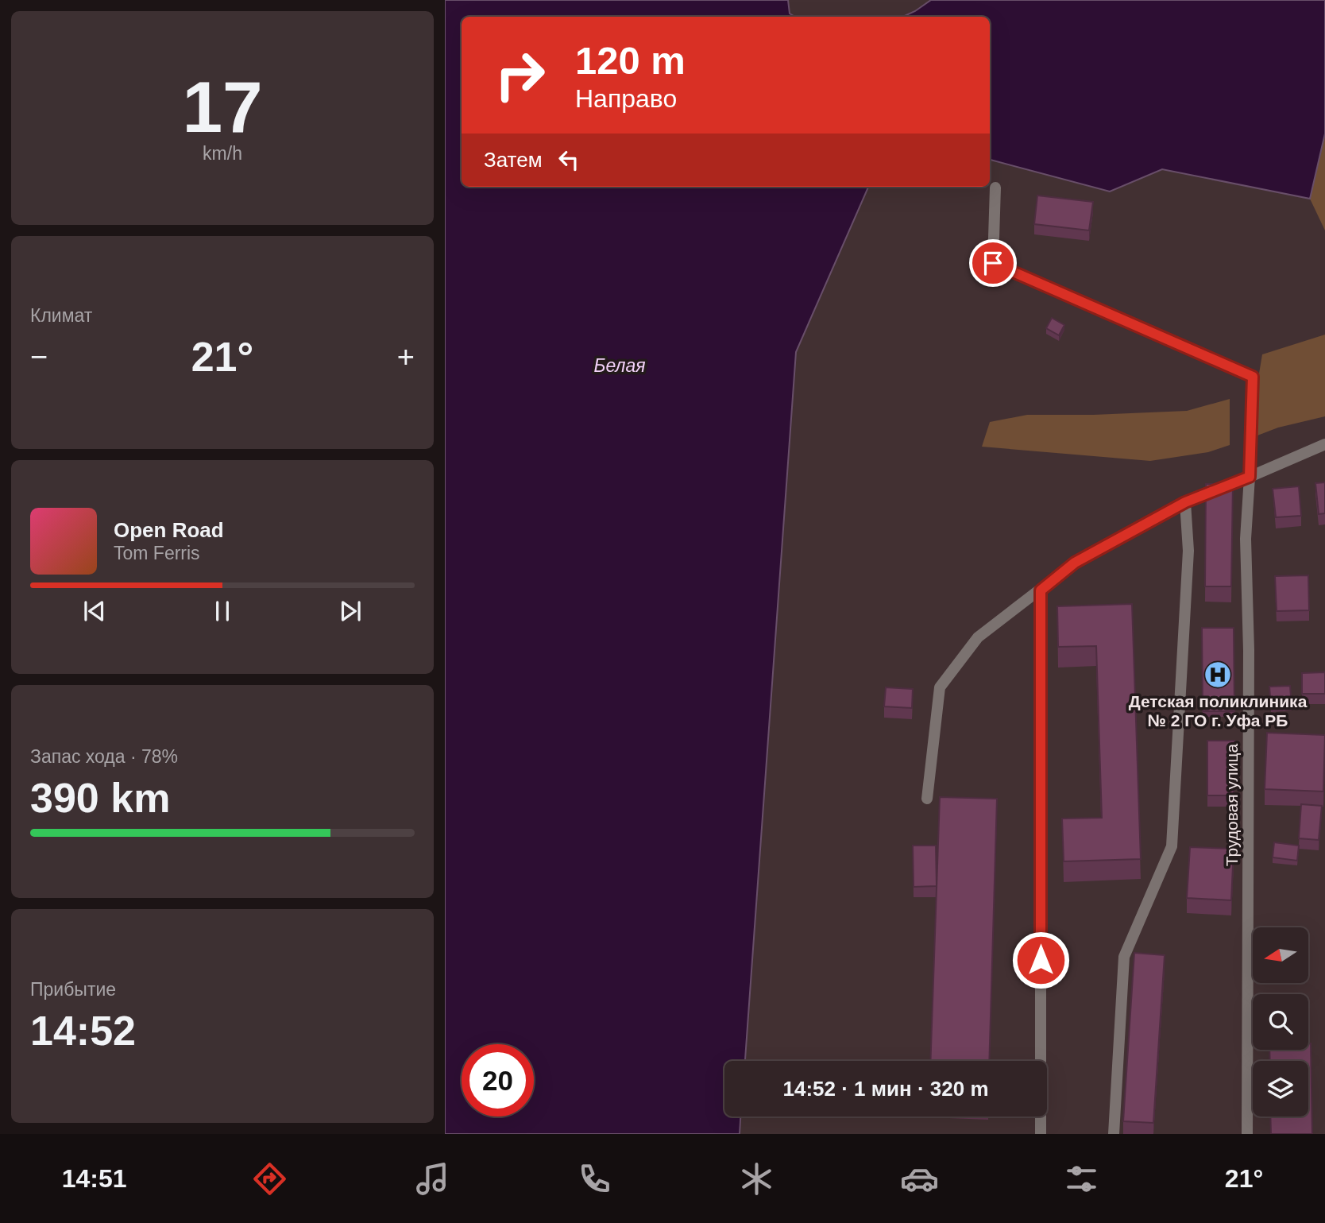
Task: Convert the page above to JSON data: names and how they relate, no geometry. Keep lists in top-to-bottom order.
{
  "streets": {
    "street": ["Трудовая улица"]
  },
  "water": ["Белая"],
  "places": {
    "hospital": ["Детская поликлиника № 2 ГО г. Уфа РБ"]
  },
  "north": "left",
  "page": {
    "tile": [
      ["17", "km/h"],
      "Климат",
      ["Запас хода · 78%", "390 km"],
      ["Прибытие", "14:52"]
    ],
    "turn": ["120 m", "Направо"],
    "then": "Затем",
    "heat": ["−", "21°", "+"],
    "song": ["Open Road", "Tom Ferris"],
    "limit": "20",
    "trip": "14:52 · 1 мин · 320 m",
    "tabs": ["14:51", "21°"]
  }
}
